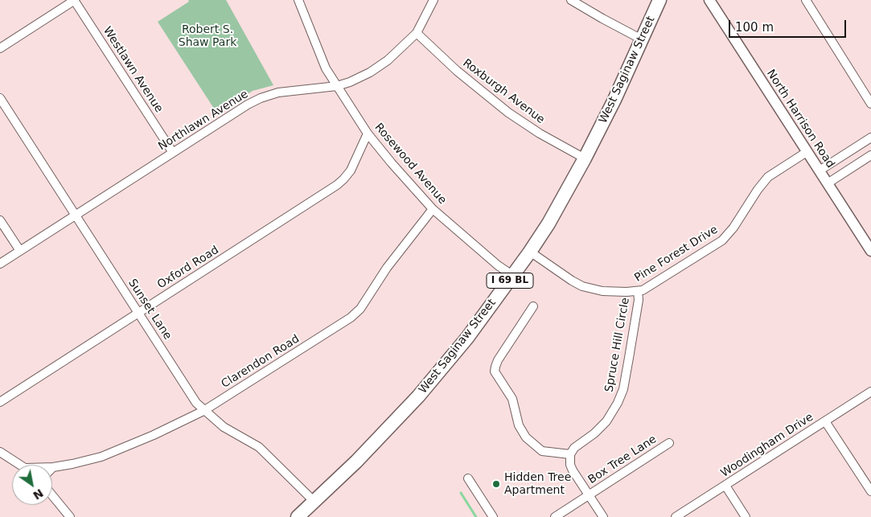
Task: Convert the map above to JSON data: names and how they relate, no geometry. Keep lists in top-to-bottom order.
{
  "streets": {
    "main road": ["West Saginaw Street", "I 69 BL"],
    "street": [
      "Westlawn Avenue",
      "Roxburgh Avenue",
      "North Harrison Road",
      "Northlawn Avenue",
      "Rosewood Avenue",
      "Pine Forest Drive",
      "Oxford Road",
      "Sunset Lane",
      "Spruce Hill Circle",
      "Clarendon Road",
      "Woodingham Drive",
      "Box Tree Lane"
    ]
  },
  "crossings": [
    ["Westlawn Avenue", "Northlawn Avenue"],
    ["West Saginaw Street", "Roxburgh Avenue"],
    ["West Saginaw Street", "Rosewood Avenue"],
    ["West Saginaw Street", "Pine Forest Drive"],
    ["West Saginaw Street", "Sunset Lane"],
    ["Roxburgh Avenue", "Northlawn Avenue"],
    ["North Harrison Road", "Pine Forest Drive"],
    ["Northlawn Avenue", "Rosewood Avenue"],
    ["Northlawn Avenue", "Sunset Lane"],
    ["Rosewood Avenue", "Oxford Road"],
    ["Rosewood Avenue", "Clarendon Road"],
    ["Pine Forest Drive", "Spruce Hill Circle"],
    ["Oxford Road", "Sunset Lane"],
    ["Sunset Lane", "Clarendon Road"]
  ],
  "parks": ["Robert S. Shaw Park"],
  "places": ["Hidden Tree Apartment"],
  "scale_bar": "100 m",
  "north": "bottom right"
}
